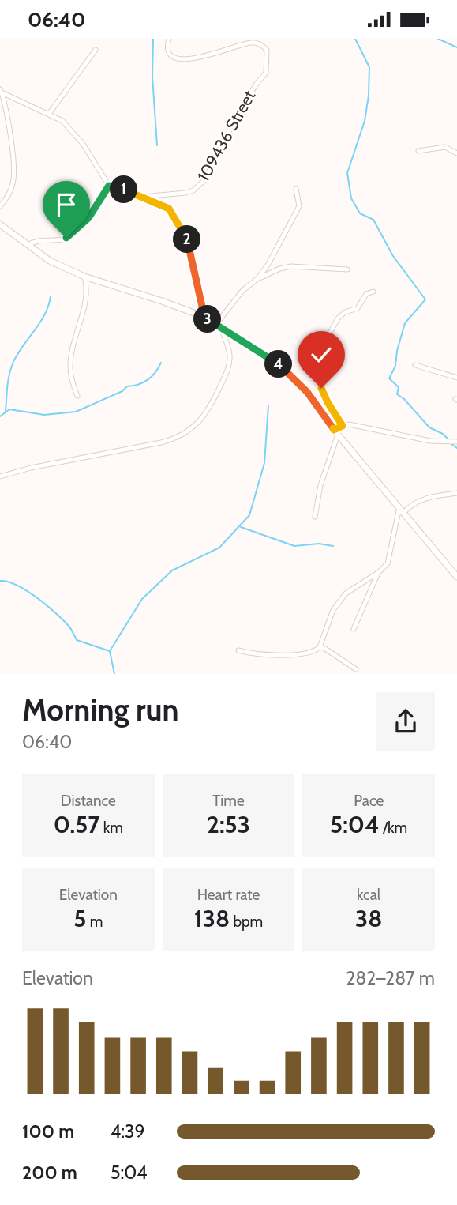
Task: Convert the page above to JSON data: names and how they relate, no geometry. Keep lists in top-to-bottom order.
{
  "streets": {
    "street": ["109436 Street"]
  },
  "page": {
    "status": "06:40",
    "pins": [
      "1",
      "2",
      "3",
      "4"
    ],
    "heading": ["Morning run", "06:40"],
    "stats": [
      ["Distance", "0.57 km"],
      ["Time", "2:53"],
      ["Pace", "5:04 /km"],
      ["Elevation", "5 m"],
      ["Heart rate", "138 bpm"],
      ["kcal", "38"]
    ],
    "chart": ["Elevation", "282–287 m"],
    "list": [
      {
        "name": "100 m",
        "note": "4:39"
      },
      {
        "name": "200 m",
        "note": "5:04"
      }
    ]
  }
}
